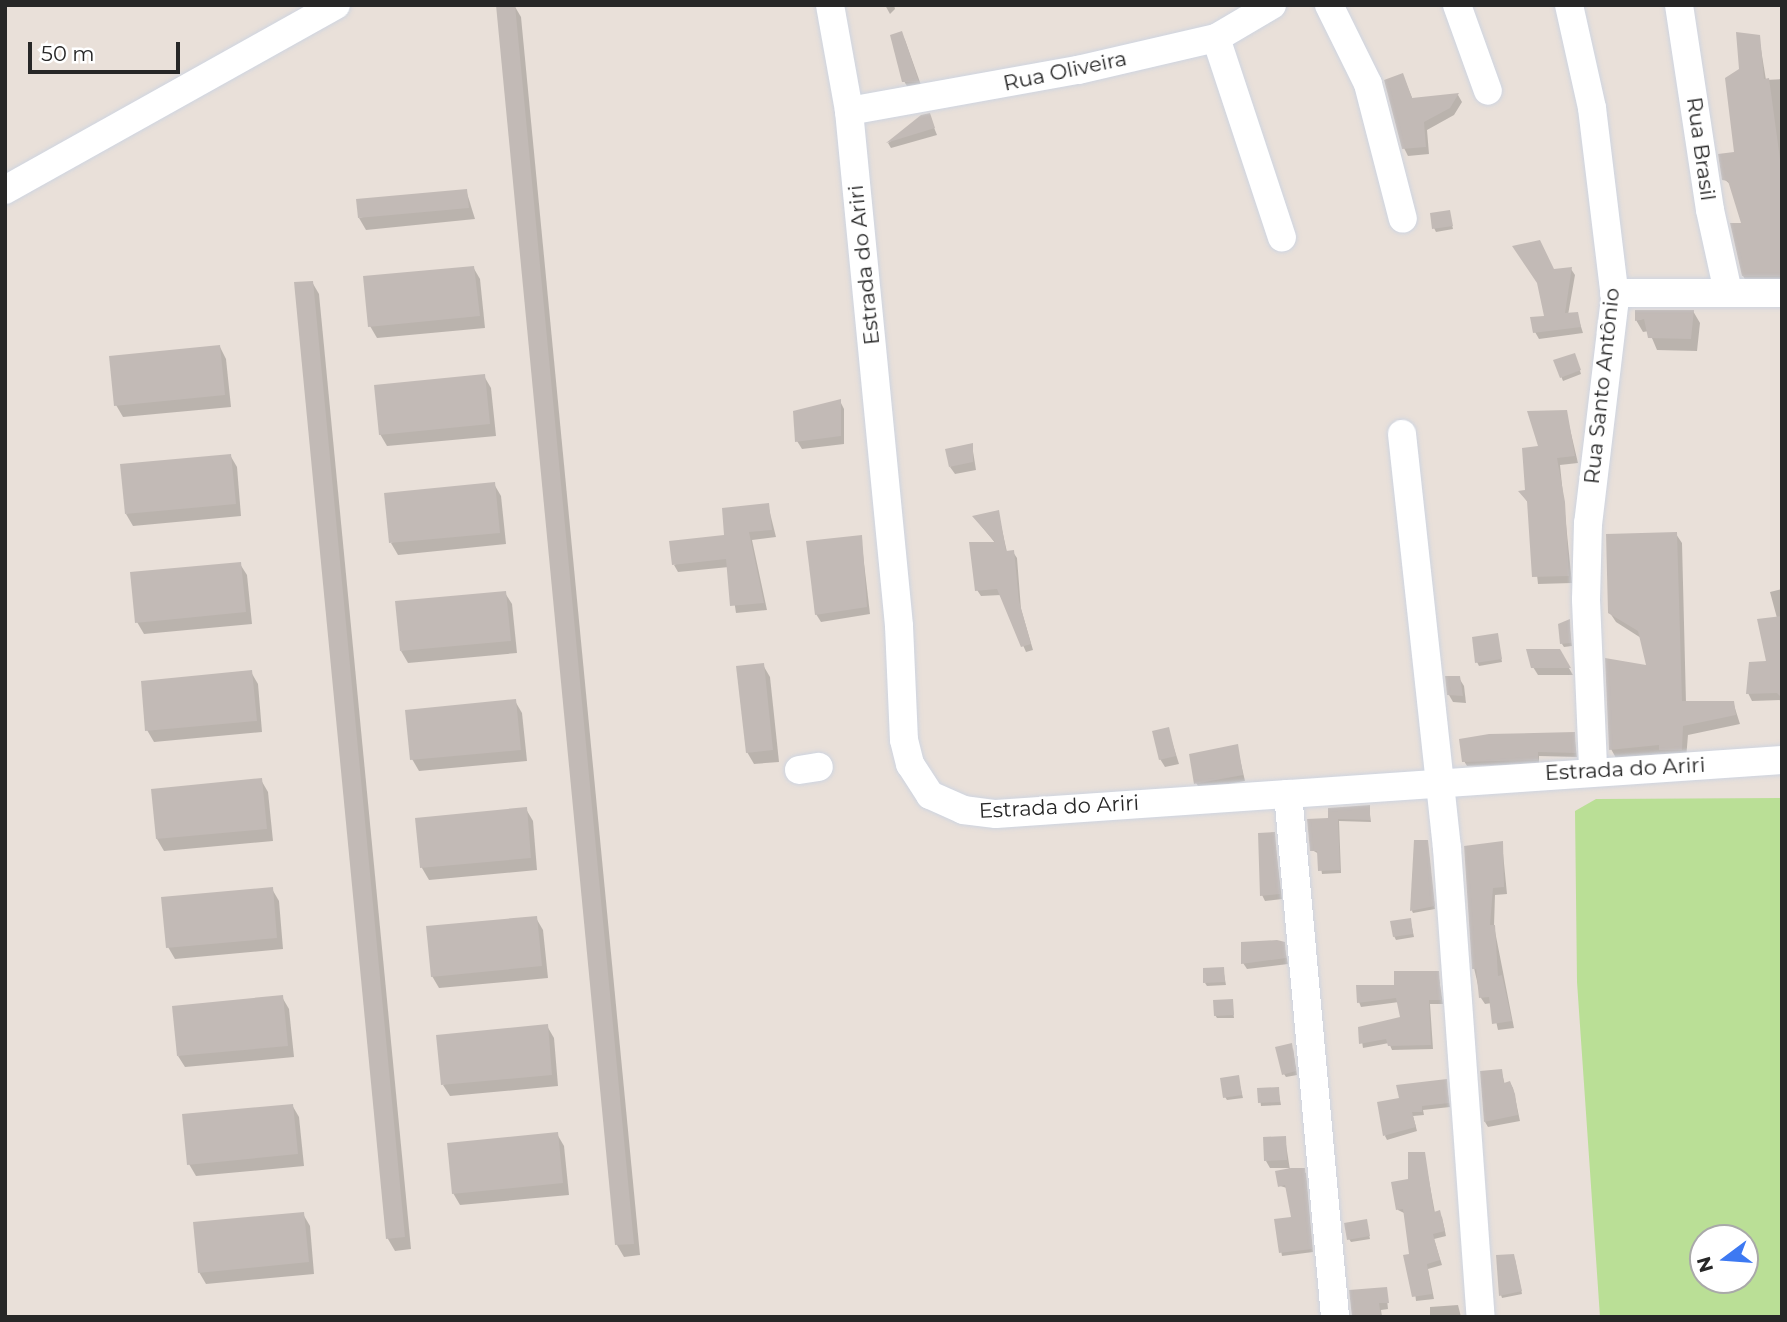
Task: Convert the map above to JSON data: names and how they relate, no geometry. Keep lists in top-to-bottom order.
{
  "streets": {
    "street": [
      "Rua Oliveira",
      "Rua Brasil",
      "Estrada do Ariri",
      "Rua Santo Antônio"
    ]
  },
  "crossings": [
    ["Rua Oliveira", "Estrada do Ariri"],
    ["Estrada do Ariri", "Rua Santo Antônio"]
  ],
  "scale_bar": "50 m",
  "north": "left"
}
